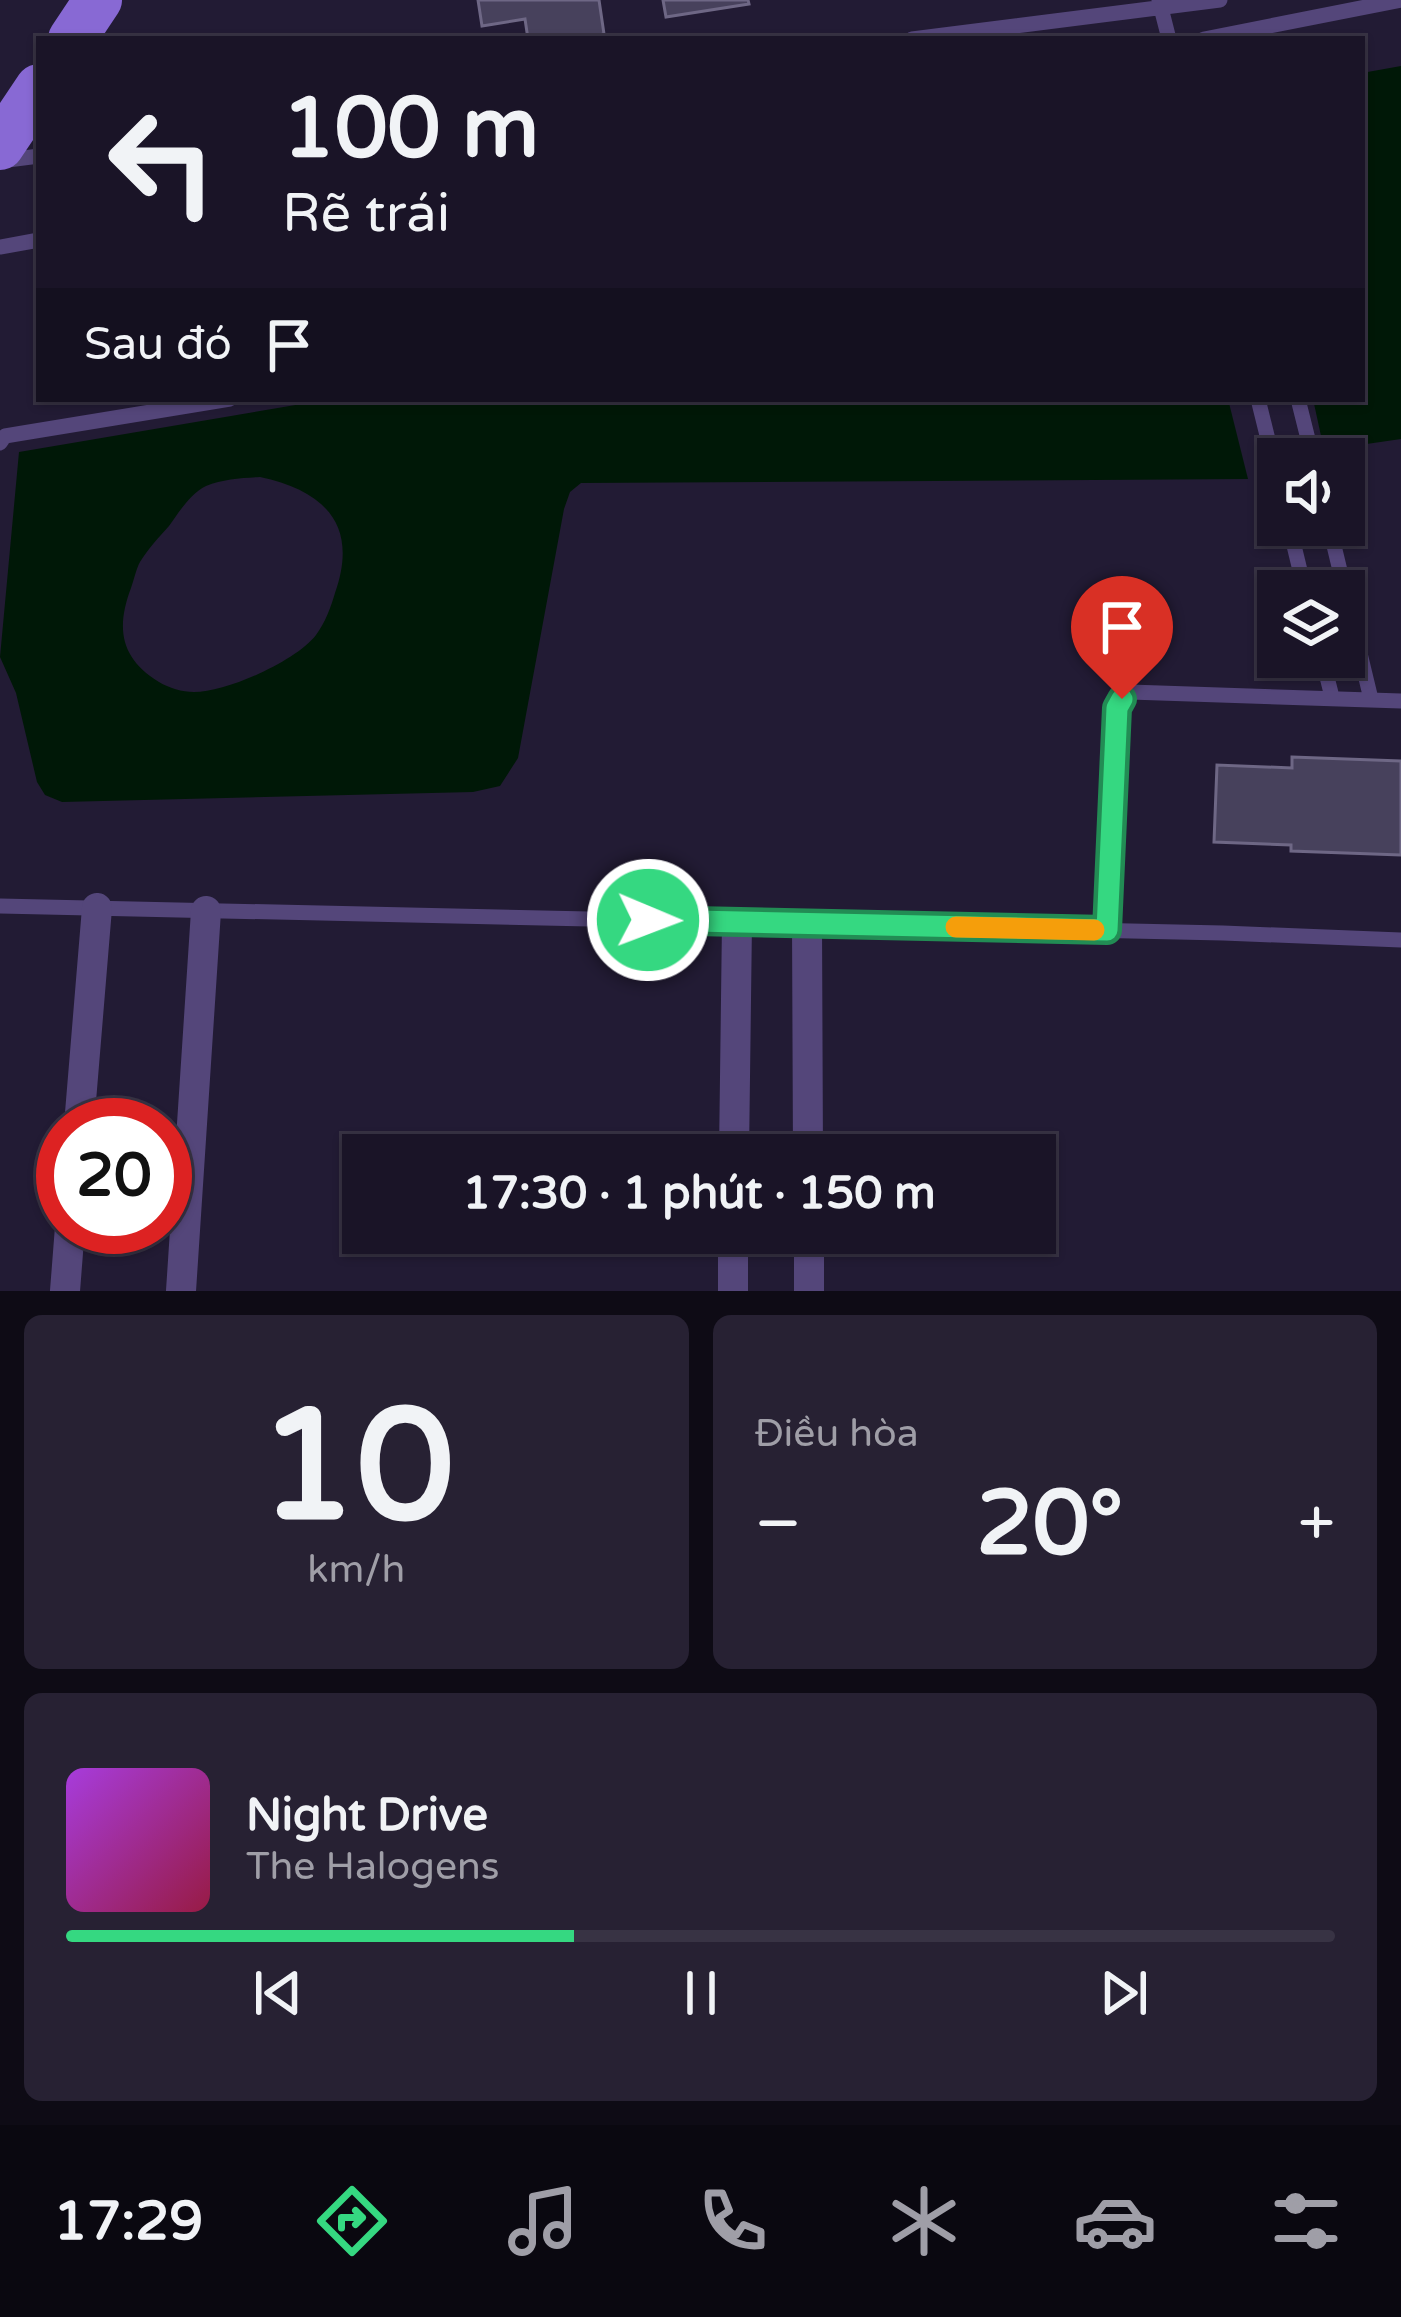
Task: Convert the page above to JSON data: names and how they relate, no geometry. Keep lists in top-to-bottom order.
{
  "page": {
    "turn": ["100 m", "Rẽ trái"],
    "then": "Sau đó",
    "limit": "20",
    "trip": "17:30 · 1 phút · 150 m",
    "tile": [
      ["10", "km/h"],
      "Điều hòa"
    ],
    "heat": ["−", "20°", "+"],
    "song": ["Night Drive", "The Halogens"],
    "tabs": "17:29"
  }
}
